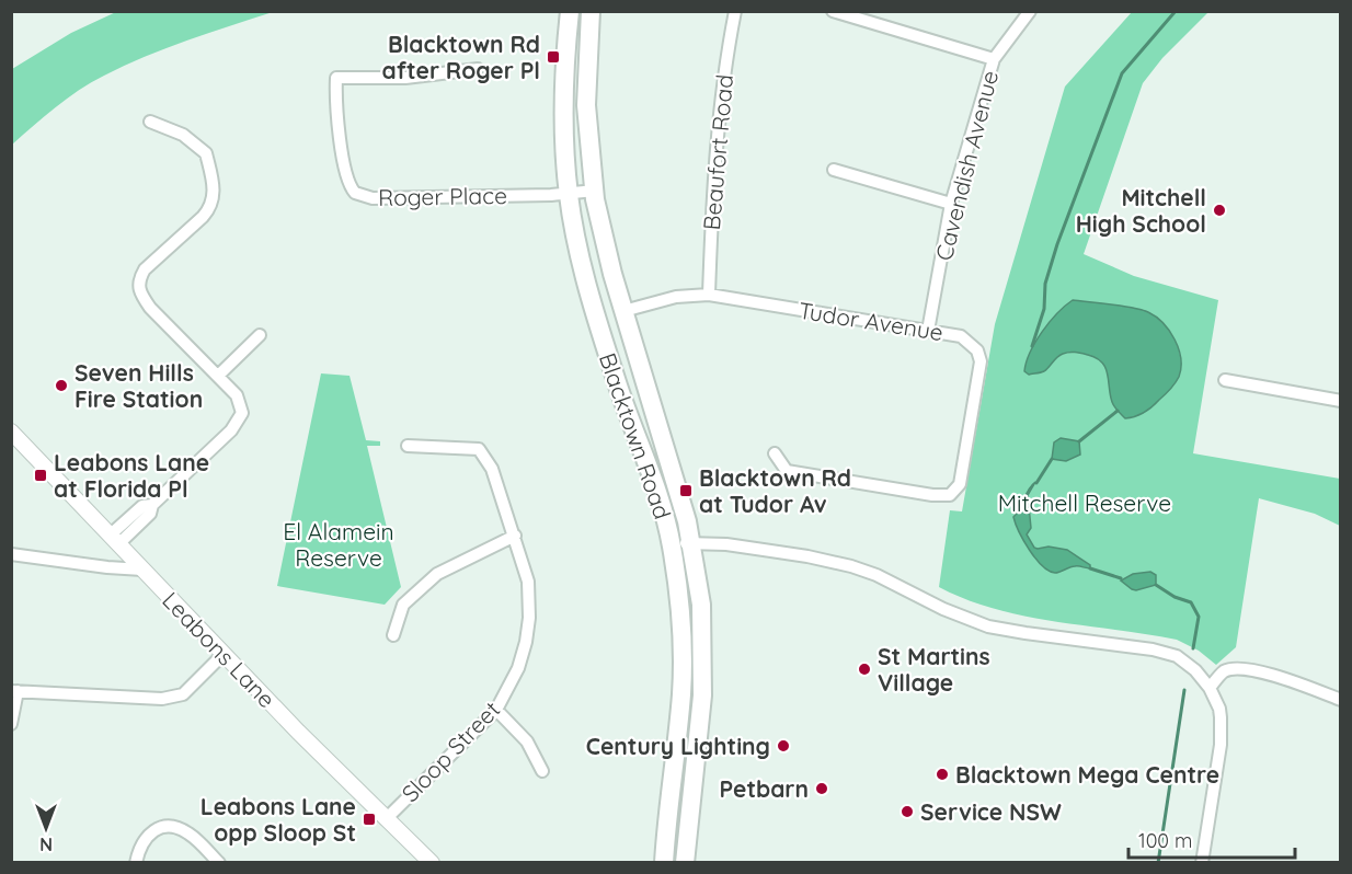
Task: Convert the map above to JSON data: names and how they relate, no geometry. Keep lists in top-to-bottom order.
{
  "streets": {
    "main road": ["Blacktown Road"],
    "street": [
      "Beaufort Road",
      "Cavendish Avenue",
      "Roger Place",
      "Tudor Avenue",
      "Leabons Lane",
      "Sloop Street"
    ]
  },
  "crossings": [
    ["Beaufort Road", "Tudor Avenue"],
    ["Cavendish Avenue", "Tudor Avenue"],
    ["Roger Place", "Blacktown Road"],
    ["Tudor Avenue", "Blacktown Road"],
    ["Leabons Lane", "Sloop Street"]
  ],
  "parks": ["Mitchell Reserve", "El Alamein Reserve"],
  "places": {
    "transit": [
      "Blacktown Rd after Roger Pl",
      "Leabons Lane at Florida Pl",
      "Blacktown Rd at Tudor Av",
      "Leabons Lane opp Sloop St"
    ],
    "other": [
      "Mitchell High School",
      "Seven Hills Fire Station",
      "St Martins Village",
      "Century Lighting",
      "Blacktown Mega Centre",
      "Petbarn",
      "Service NSW"
    ]
  },
  "scale_bar": "100 m",
  "north": "bottom"
}
